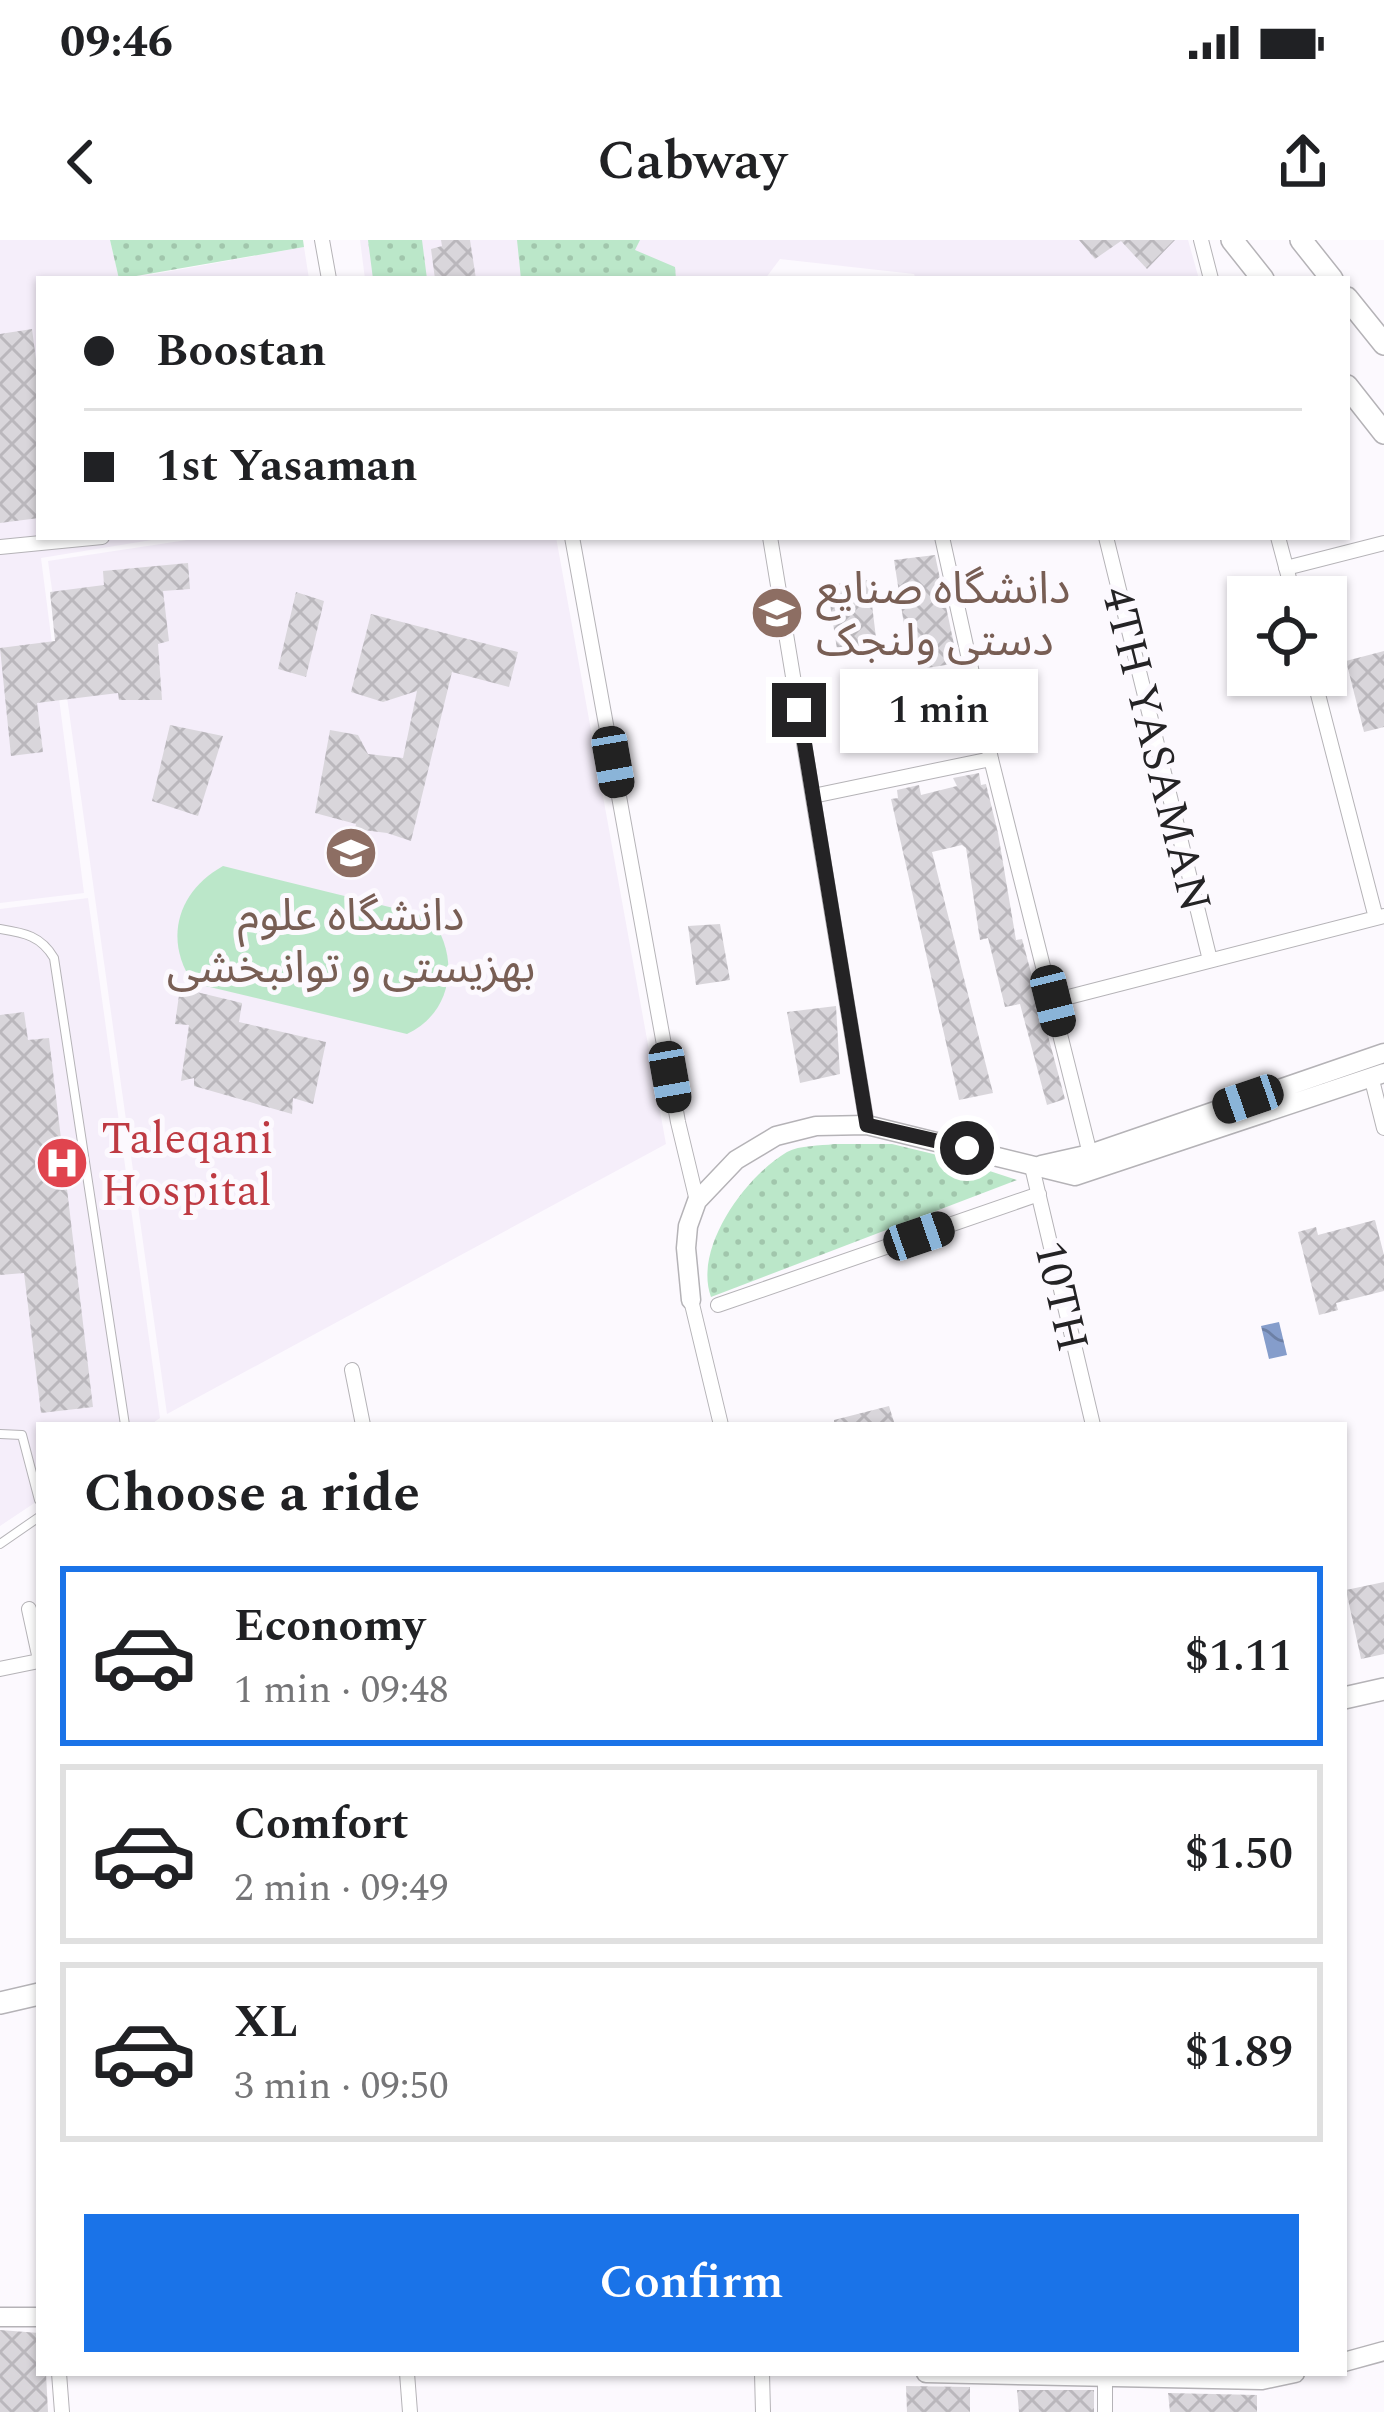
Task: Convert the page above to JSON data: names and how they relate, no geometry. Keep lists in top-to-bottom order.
{
  "streets": {
    "street": ["4TH YASAMAN", "10TH"]
  },
  "places": {
    "school or university": ["دانشگاه صنایع دستى ولنجک", "دانشگاه علوم بهزیستی و توانبخشی"],
    "hospital": ["Taleqani Hospital"]
  },
  "page": {
    "status": "09:46",
    "header": "Cabway",
    "banner": ["Boostan", "1st Yasaman"],
    "bubble": "1 min",
    "heading": "Choose a ride",
    "list": [
      {
        "name": "Economy",
        "note": "1 min · 09:48",
        "value": "$1.11"
      },
      {
        "name": "Comfort",
        "note": "2 min · 09:49",
        "value": "$1.50"
      },
      {
        "name": "XL",
        "note": "3 min · 09:50",
        "value": "$1.89"
      }
    ],
    "buttons": "Confirm"
  }
}
